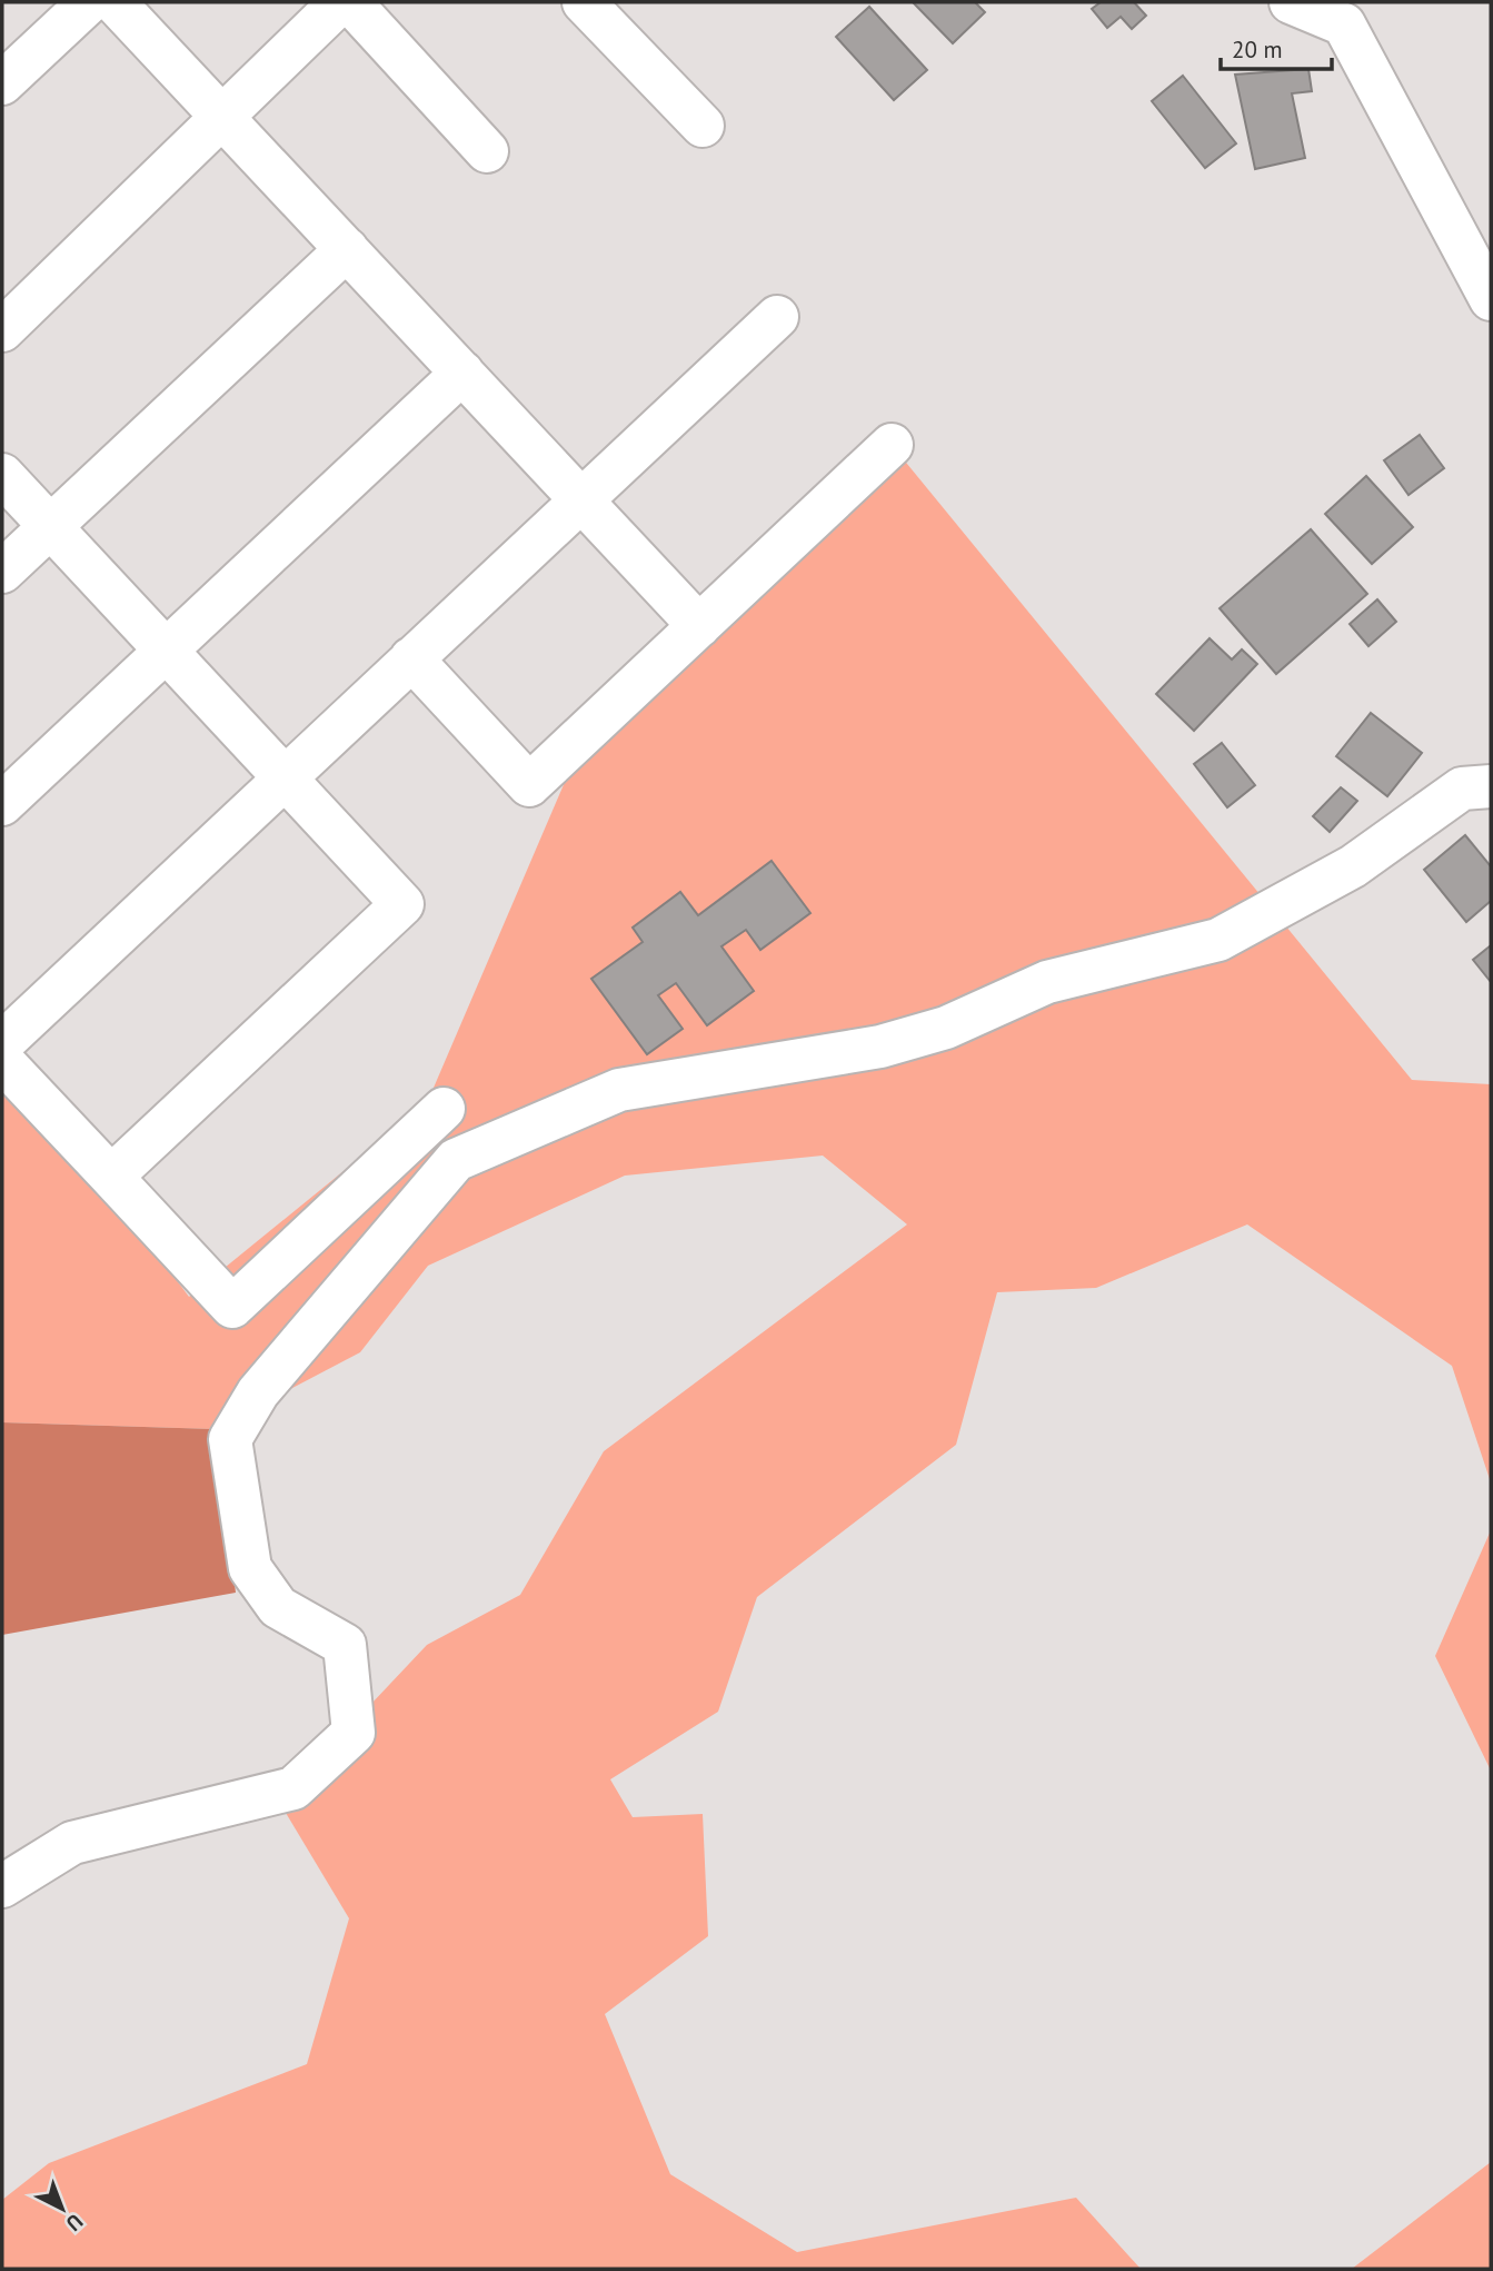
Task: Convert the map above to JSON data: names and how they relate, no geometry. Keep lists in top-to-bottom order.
{
  "scale_bar": "20 m",
  "north": "bottom right"
}
